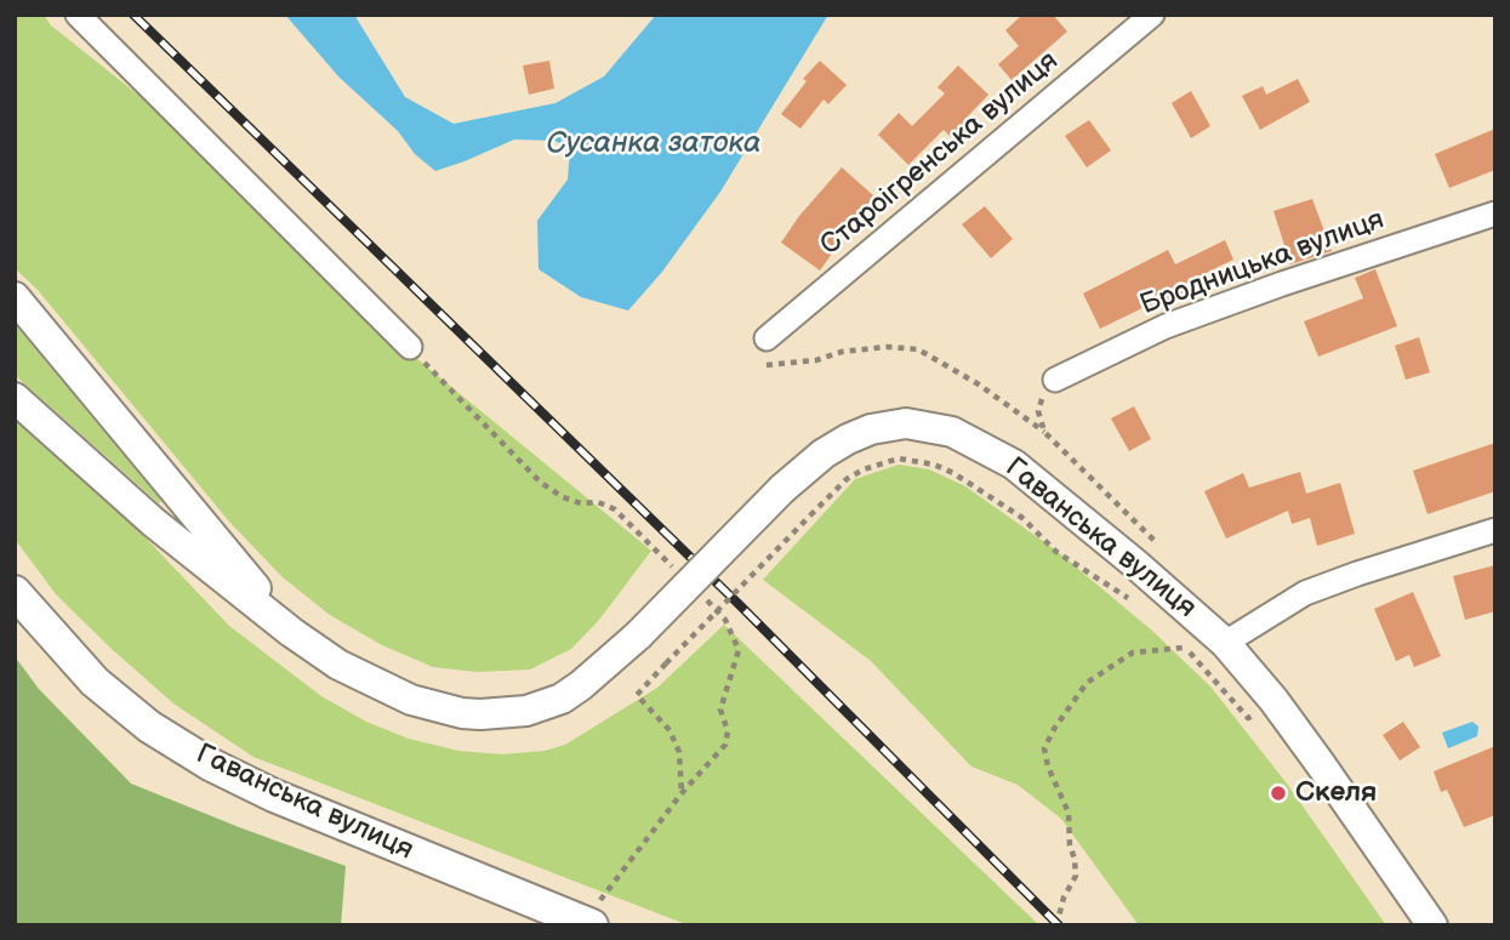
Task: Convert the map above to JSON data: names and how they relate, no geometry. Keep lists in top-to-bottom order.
{
  "streets": {
    "main road": ["Гаванська вулиця"],
    "street": ["Староігренська вулиця", "Бродницька вулиця"]
  },
  "water": ["Сусанка затока"],
  "places": ["Скеля"]
}
